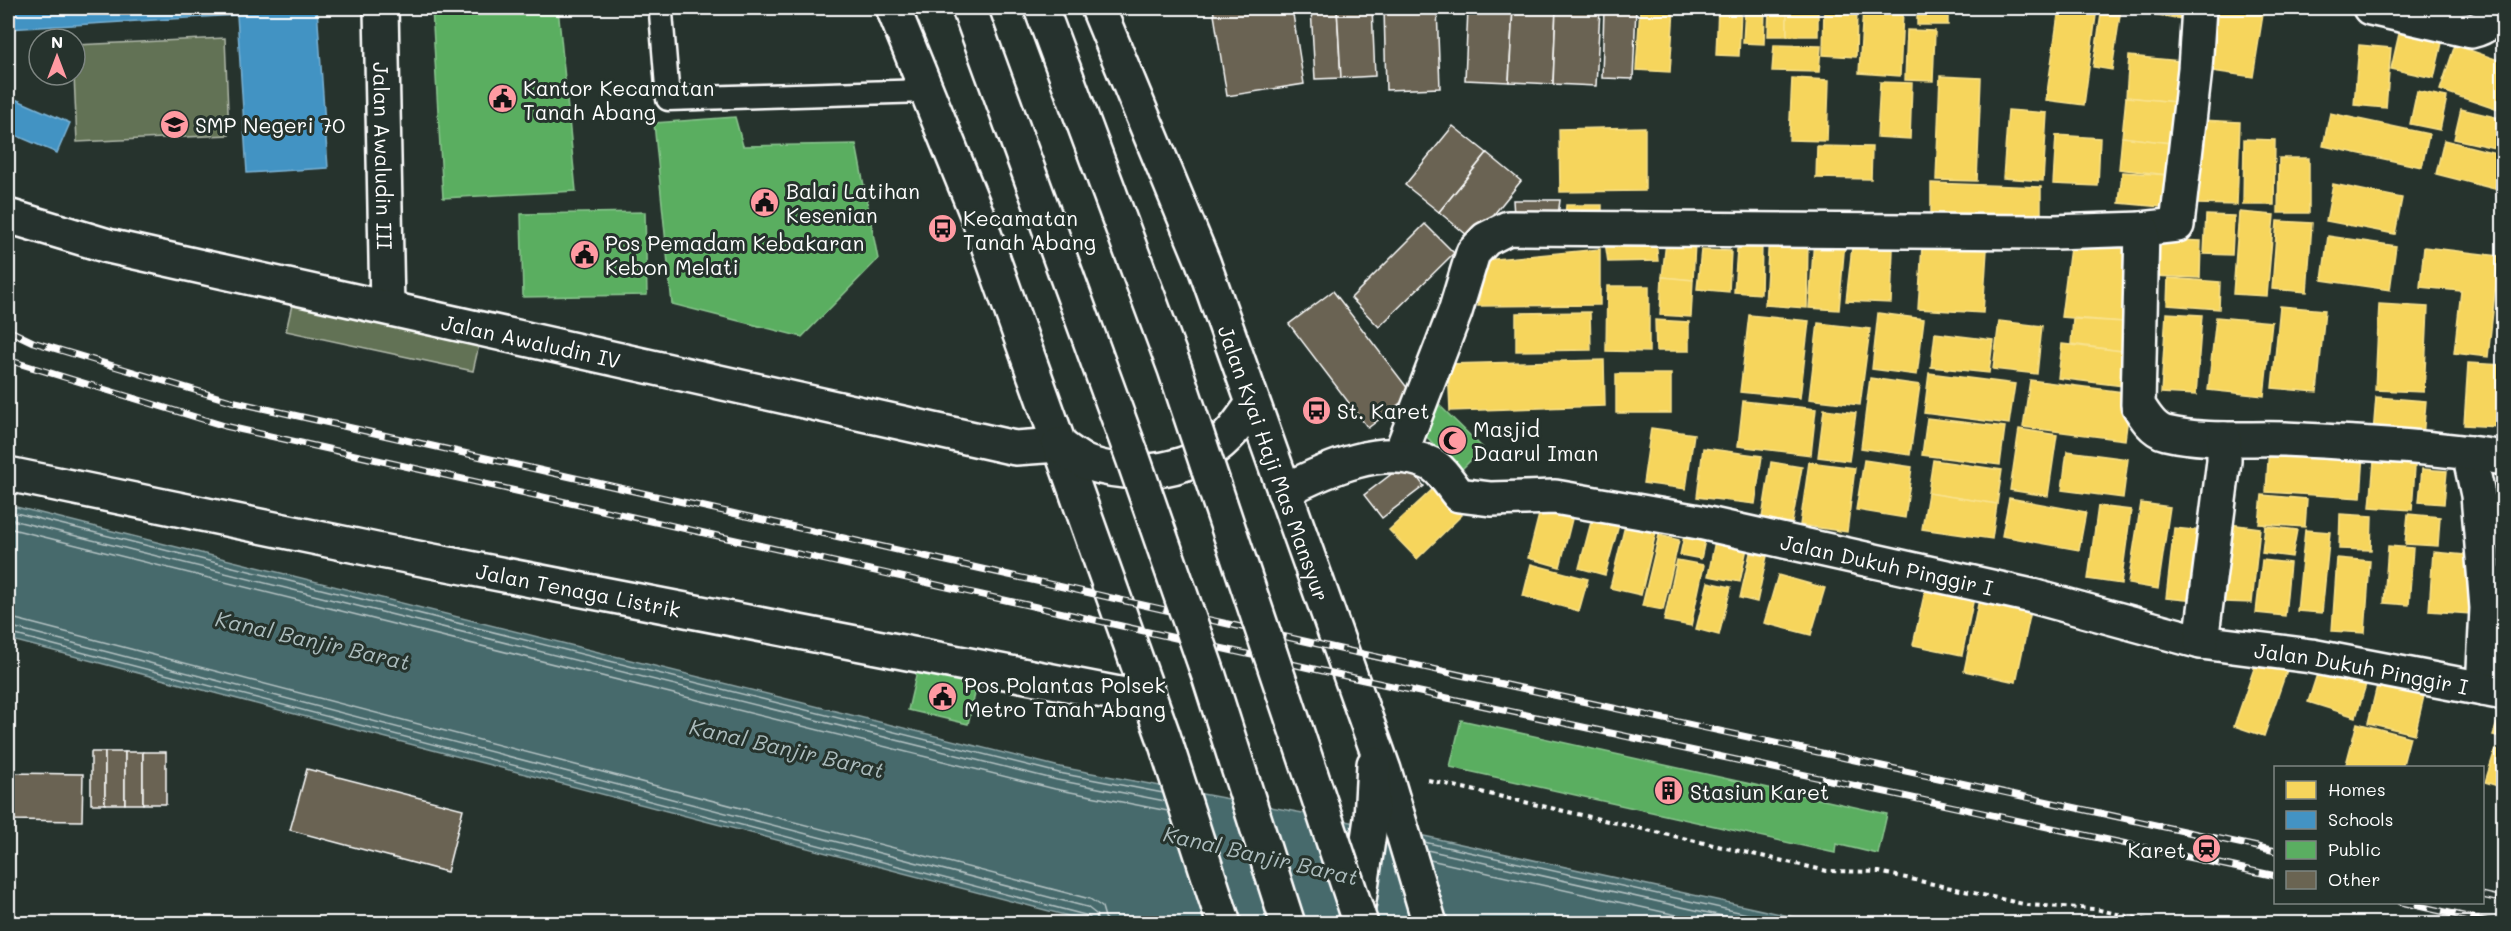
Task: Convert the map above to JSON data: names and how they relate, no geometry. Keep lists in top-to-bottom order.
{
  "streets": {
    "street": [
      "Jalan Awaludin III",
      "Jalan Awaludin IV",
      "Jalan Kyai Haji Mas Mansyur",
      "Jalan Dukuh Pinggir I",
      "Jalan Tenaga Listrik"
    ]
  },
  "crossings": [
    ["Jalan Awaludin III", "Jalan Awaludin IV"],
    ["Jalan Kyai Haji Mas Mansyur", "Jalan Dukuh Pinggir I"]
  ],
  "water": ["Kanal Banjir Barat"],
  "places": {
    "public building": [
      "Kantor Kecamatan Tanah Abang",
      "Balai Latihan Kesenian",
      "Pos Pemadam Kebakaran Kebon Melati",
      "Pos Polantas Polsek Metro Tanah Abang"
    ],
    "school or university": ["SMP Negeri 70"],
    "bus stop": ["Kecamatan Tanah Abang", "St. Karet"],
    "mosque": ["Masjid Daarul Iman"],
    "building": ["Stasiun Karet"],
    "station": ["Karet"]
  },
  "legend": [
    "Homes",
    "Schools",
    "Public",
    "Other"
  ],
  "north": "top"
}
